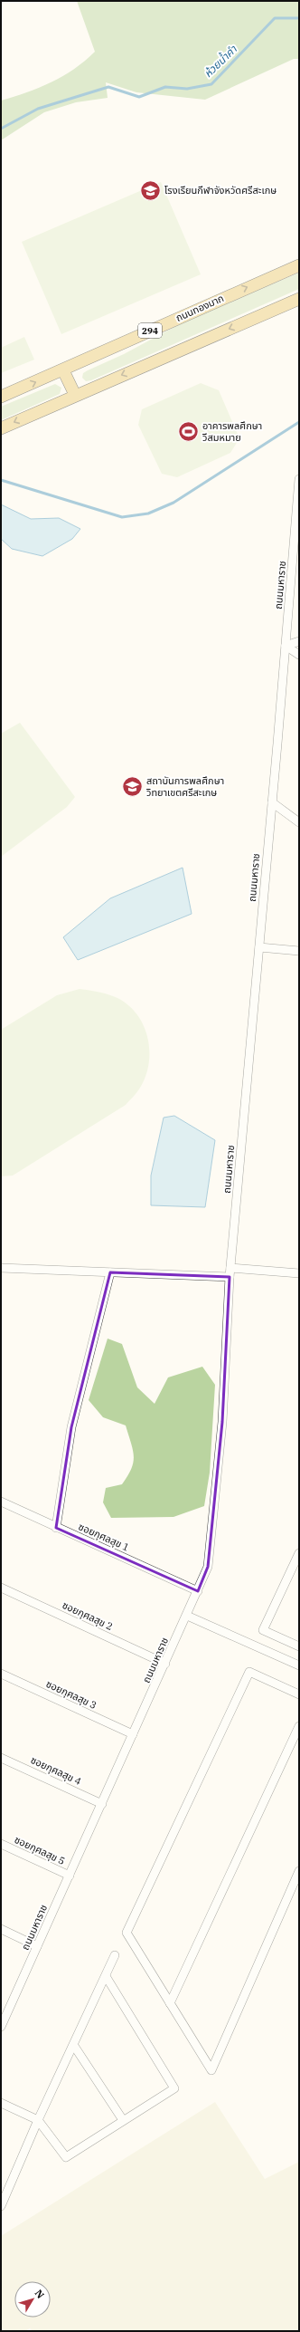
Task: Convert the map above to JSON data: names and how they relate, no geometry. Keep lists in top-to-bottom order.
{
  "streets": {
    "main road": ["ถนนทองมาก", "294"],
    "street": [
      "ถนนมหาราช",
      "ซอยกุศลสุข 1",
      "ซอยกุศลสุข 2",
      "ซอยกุศลสุข 3",
      "ซอยกุศลสุข 4",
      "ซอยกุศลสุข 5"
    ]
  },
  "crossings": [
    ["ถนนมหาราช", "ซอยกุศลสุข 1"],
    ["ถนนมหาราช", "ซอยกุศลสุข 2"],
    ["ถนนมหาราช", "ซอยกุศลสุข 3"],
    ["ถนนมหาราช", "ซอยกุศลสุข 4"],
    ["ถนนมหาราช", "ซอยกุศลสุข 5"]
  ],
  "water": ["ห้วยน้ำคำ"],
  "places": {
    "school or university": ["โรงเรียนกีฬาจังหวัดศรีสะเกษ", "สถาบันการพลศึกษา วิทยาเขตศรีสะเกษ"],
    "sports": ["อาคารพลศึกษา วีสมหมาย"]
  },
  "north": "top right"
}
